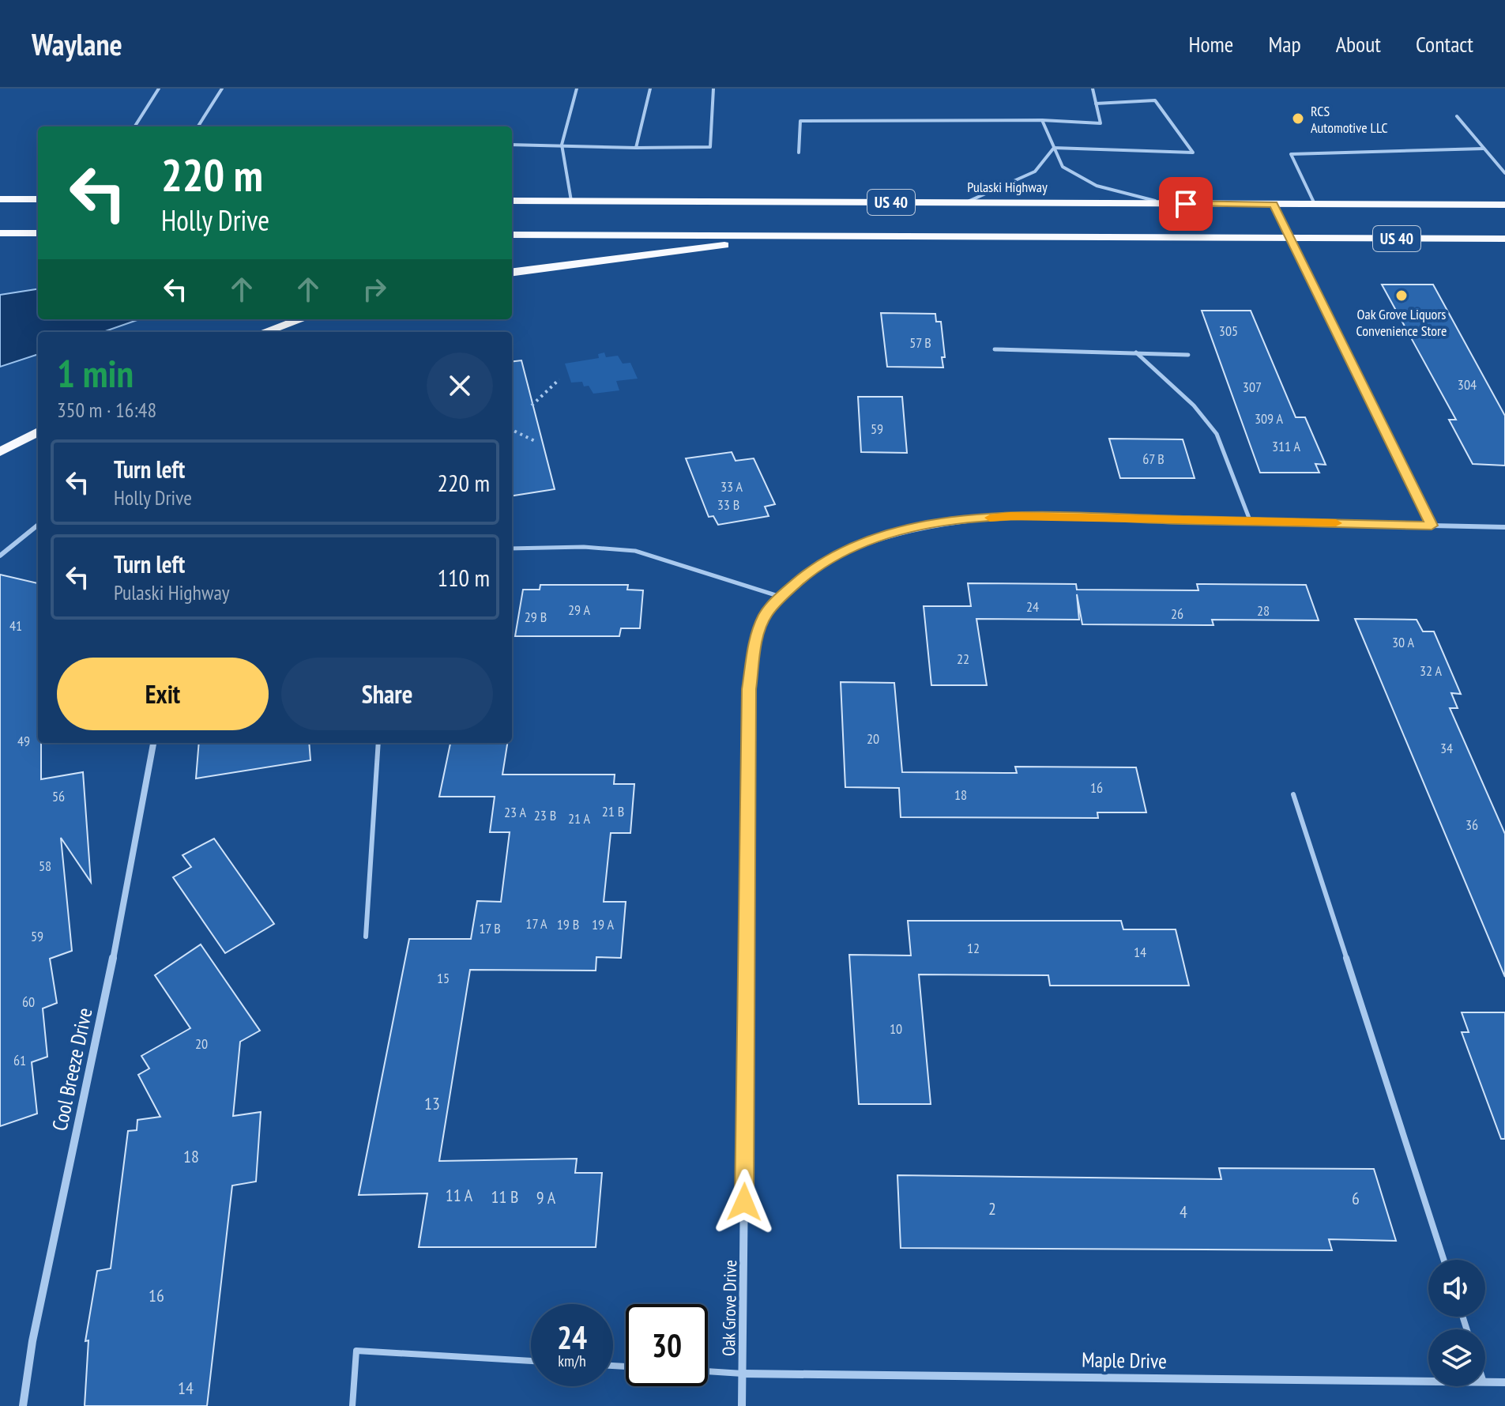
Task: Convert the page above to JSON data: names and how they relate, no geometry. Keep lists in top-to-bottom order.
{
  "streets": {
    "highway": ["Pulaski Highway", "US 40"],
    "street": ["Cool Breeze Drive", "Oak Grove Drive", "Maple Drive"]
  },
  "crossings": [
    ["Oak Grove Drive", "Maple Drive"]
  ],
  "places": ["RCS Automotive LLC", "Oak Grove Liquors Convenience Store"],
  "house_numbers": [
    "305",
    "57 B",
    "304",
    "307",
    "309 A",
    "59",
    "311 A",
    "67 B",
    "33 A",
    "33 B",
    "24",
    "29 A",
    "28",
    "26",
    "29 B",
    "41",
    "30 A",
    "22",
    "32 A",
    "20",
    "49",
    "34",
    "16",
    "18",
    "56",
    "21 B",
    "23 A",
    "23 B",
    "21 A",
    "36",
    "58",
    "17 A",
    "19 B",
    "19 A",
    "17 B",
    "59",
    "12",
    "14",
    "15",
    "60",
    "10",
    "20",
    "61",
    "13",
    "18",
    "11 A",
    "11 B",
    "9 A",
    "6",
    "2",
    "4",
    "16",
    "14"
  ],
  "page": {
    "header": "Waylane",
    "nav": [
      "Home",
      "Map",
      "About",
      "Contact"
    ],
    "turn": ["220 m", "Holly Drive"],
    "heading": ["1 min", "350 m · 16:48"],
    "list": [
      {
        "name": "Turn left",
        "note": "Holly Drive",
        "value": "220 m"
      },
      {
        "name": "Turn left",
        "note": "Pulaski Highway",
        "value": "110 m"
      }
    ],
    "buttons": ["Exit", "Share"],
    "speed": "24 km/h",
    "limit": "30"
  }
}
